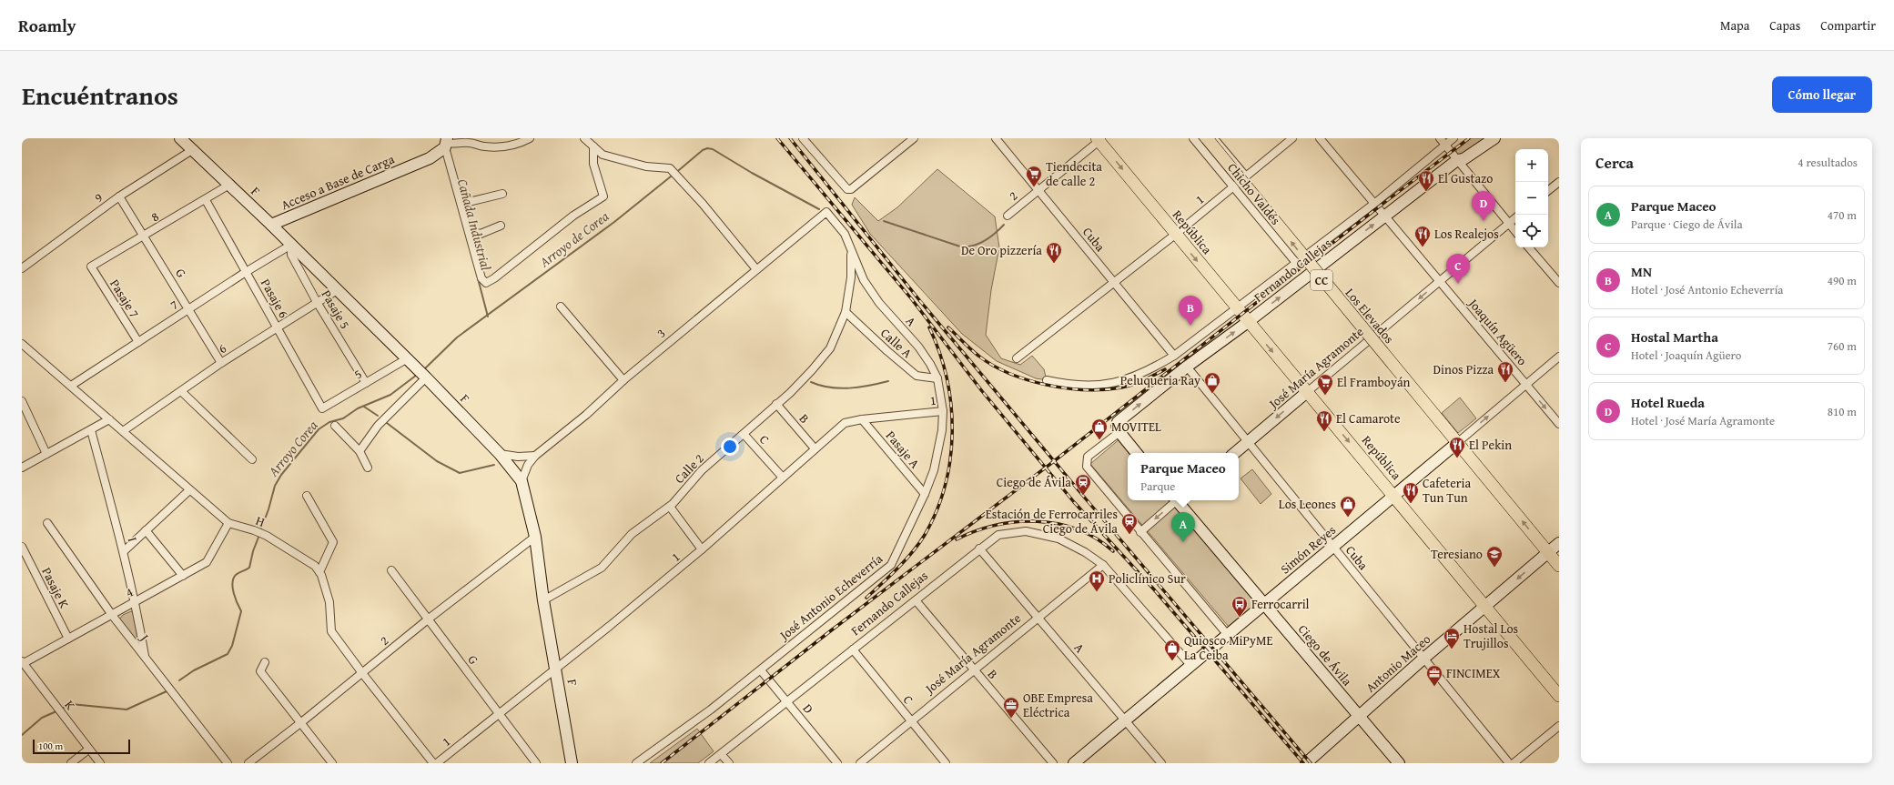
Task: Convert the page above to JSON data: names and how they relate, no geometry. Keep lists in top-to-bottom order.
{
  "streets": {
    "main road": ["República", "CC", "Los Elevados"],
    "street": [
      "Acceso a Base de Carga",
      "F",
      "Chicho Valdés",
      "2",
      "9",
      "1",
      "8",
      "Cuba",
      "Fernando Callejas",
      "G",
      "Pasaje 7",
      "Pasaje 6",
      "7",
      "Pasaje 5",
      "A",
      "Joaquín Agüero",
      "3",
      "Calle A",
      "6",
      "José María Agramonte",
      "5",
      "B",
      "C",
      "Pasaje A",
      "Calle 2",
      "H",
      "I",
      "Simón Reyes",
      "Pasaje K",
      "4",
      "José Antonio Echeverría",
      "J",
      "Ciego de Ávila",
      "Antonio Maceo",
      "K",
      "D"
    ]
  },
  "crossings": [
    ["Acceso a Base de Carga", "F"],
    ["F", "2"],
    ["F", "9"],
    ["F", "1"],
    ["F", "8"],
    ["F", "7"],
    ["F", "Pasaje 5"],
    ["F", "3"],
    ["F", "6"],
    ["F", "5"],
    ["F", "Calle 2"],
    ["Chicho Valdés", "1"],
    ["2", "República"],
    ["2", "Cuba"],
    ["2", "G"],
    ["2", "H"],
    ["9", "G"],
    ["1", "República"],
    ["1", "Cuba"],
    ["1", "G"],
    ["1", "A"],
    ["1", "B"],
    ["1", "C"],
    ["1", "Pasaje A"],
    ["1", "José Antonio Echeverría"],
    ["8", "G"],
    ["8", "Pasaje 7"],
    ["8", "Pasaje 6"],
    ["República", "Fernando Callejas"],
    ["República", "José María Agramonte"],
    ["República", "Simón Reyes"],
    ["República", "Antonio Maceo"],
    ["Cuba", "Fernando Callejas"],
    ["Cuba", "José María Agramonte"],
    ["Cuba", "Simón Reyes"],
    ["Cuba", "Antonio Maceo"],
    ["Fernando Callejas", "A"],
    ["Fernando Callejas", "Joaquín Agüero"],
    ["Fernando Callejas", "José María Agramonte"],
    ["Fernando Callejas", "B"],
    ["Fernando Callejas", "C"],
    ["Fernando Callejas", "Simón Reyes"],
    ["Fernando Callejas", "D"],
    ["G", "7"],
    ["G", "6"],
    ["CC", "Los Elevados"],
    ["CC", "Simón Reyes"],
    ["CC", "Antonio Maceo"],
    ["Pasaje 7", "7"],
    ["Pasaje 6", "7"],
    ["Pasaje 6", "6"],
    ["Pasaje 6", "5"],
    ["7", "Pasaje 5"],
    ["7", "H"],
    ["Pasaje 5", "6"],
    ["Pasaje 5", "5"],
    ["Los Elevados", "Simón Reyes"],
    ["A", "3"],
    ["A", "Calle A"],
    ["A", "José María Agramonte"],
    ["A", "Calle 2"],
    ["A", "Simón Reyes"],
    ["A", "José Antonio Echeverría"],
    ["Joaquín Agüero", "José María Agramonte"],
    ["Joaquín Agüero", "Simón Reyes"],
    ["Calle A", "Calle 2"],
    ["6", "H"],
    ["José María Agramonte", "B"],
    ["José María Agramonte", "C"],
    ["B", "Calle 2"],
    ["C", "Calle 2"],
    ["Pasaje A", "José Antonio Echeverría"],
    ["H", "4"],
    ["I", "4"],
    ["I", "J"],
    ["Simón Reyes", "Ciego de Ávila"],
    ["Pasaje K", "4"],
    ["4", "J"],
    ["4", "K"],
    ["José Antonio Echeverría", "D"],
    ["Ciego de Ávila", "Antonio Maceo"]
  ],
  "one_way": ["República", "Los Elevados"],
  "water": ["Cañada Industrial", "Arroyo de Corea", "Arroyo Corea"],
  "places": {
    "supermarket": ["Tiendecita de calle 2", "El Framboyán"],
    "restaurant": [
      "El Gustazo",
      "Los Realejos",
      "De Oro pizzería",
      "Dinos Pizza",
      "El Camarote",
      "El Pekin",
      "Cafeteria Tun Tun"
    ],
    "shop": [
      "Peluqueria Ray",
      "MOVITEL",
      "Los Leones",
      "Quiosco MiPyME La Ceiba"
    ],
    "station": ["Ciego de Ávila", "Estación de Ferrocarriles Ciego de Ávila"],
    "school or university": ["Teresiano"],
    "hospital": ["Policlínico Sur"],
    "bus stop": ["Ferrocarril"],
    "hotel": ["Hostal Los Trujillos"],
    "office": ["FINCIMEX", "OBE Empresa Eléctrica"]
  },
  "scale_bar": "100 m",
  "page": {
    "header": "Roamly",
    "nav": ["Mapa", "Capas", "Compartir"],
    "title": "Encuéntranos",
    "buttons": "Cómo llegar",
    "heading": ["Cerca", "4 resultados"],
    "map_buttons": ["+", "−"],
    "list": [
      {
        "mark": "A",
        "name": "Parque Maceo",
        "note": "Parque · Ciego de Ávila",
        "value": "470 m"
      },
      {
        "mark": "B",
        "name": "MN",
        "note": "Hotel · José Antonio Echeverría",
        "value": "490 m"
      },
      {
        "mark": "C",
        "name": "Hostal Martha",
        "note": "Hotel · Joaquín Agüero",
        "value": "760 m"
      },
      {
        "mark": "D",
        "name": "Hotel Rueda",
        "note": "Hotel · José María Agramonte",
        "value": "810 m"
      }
    ],
    "pins": [
      "D",
      "C",
      "B",
      "A"
    ],
    "popup": ["Parque Maceo", "Parque"],
    "scale": "100 m"
  }
}
